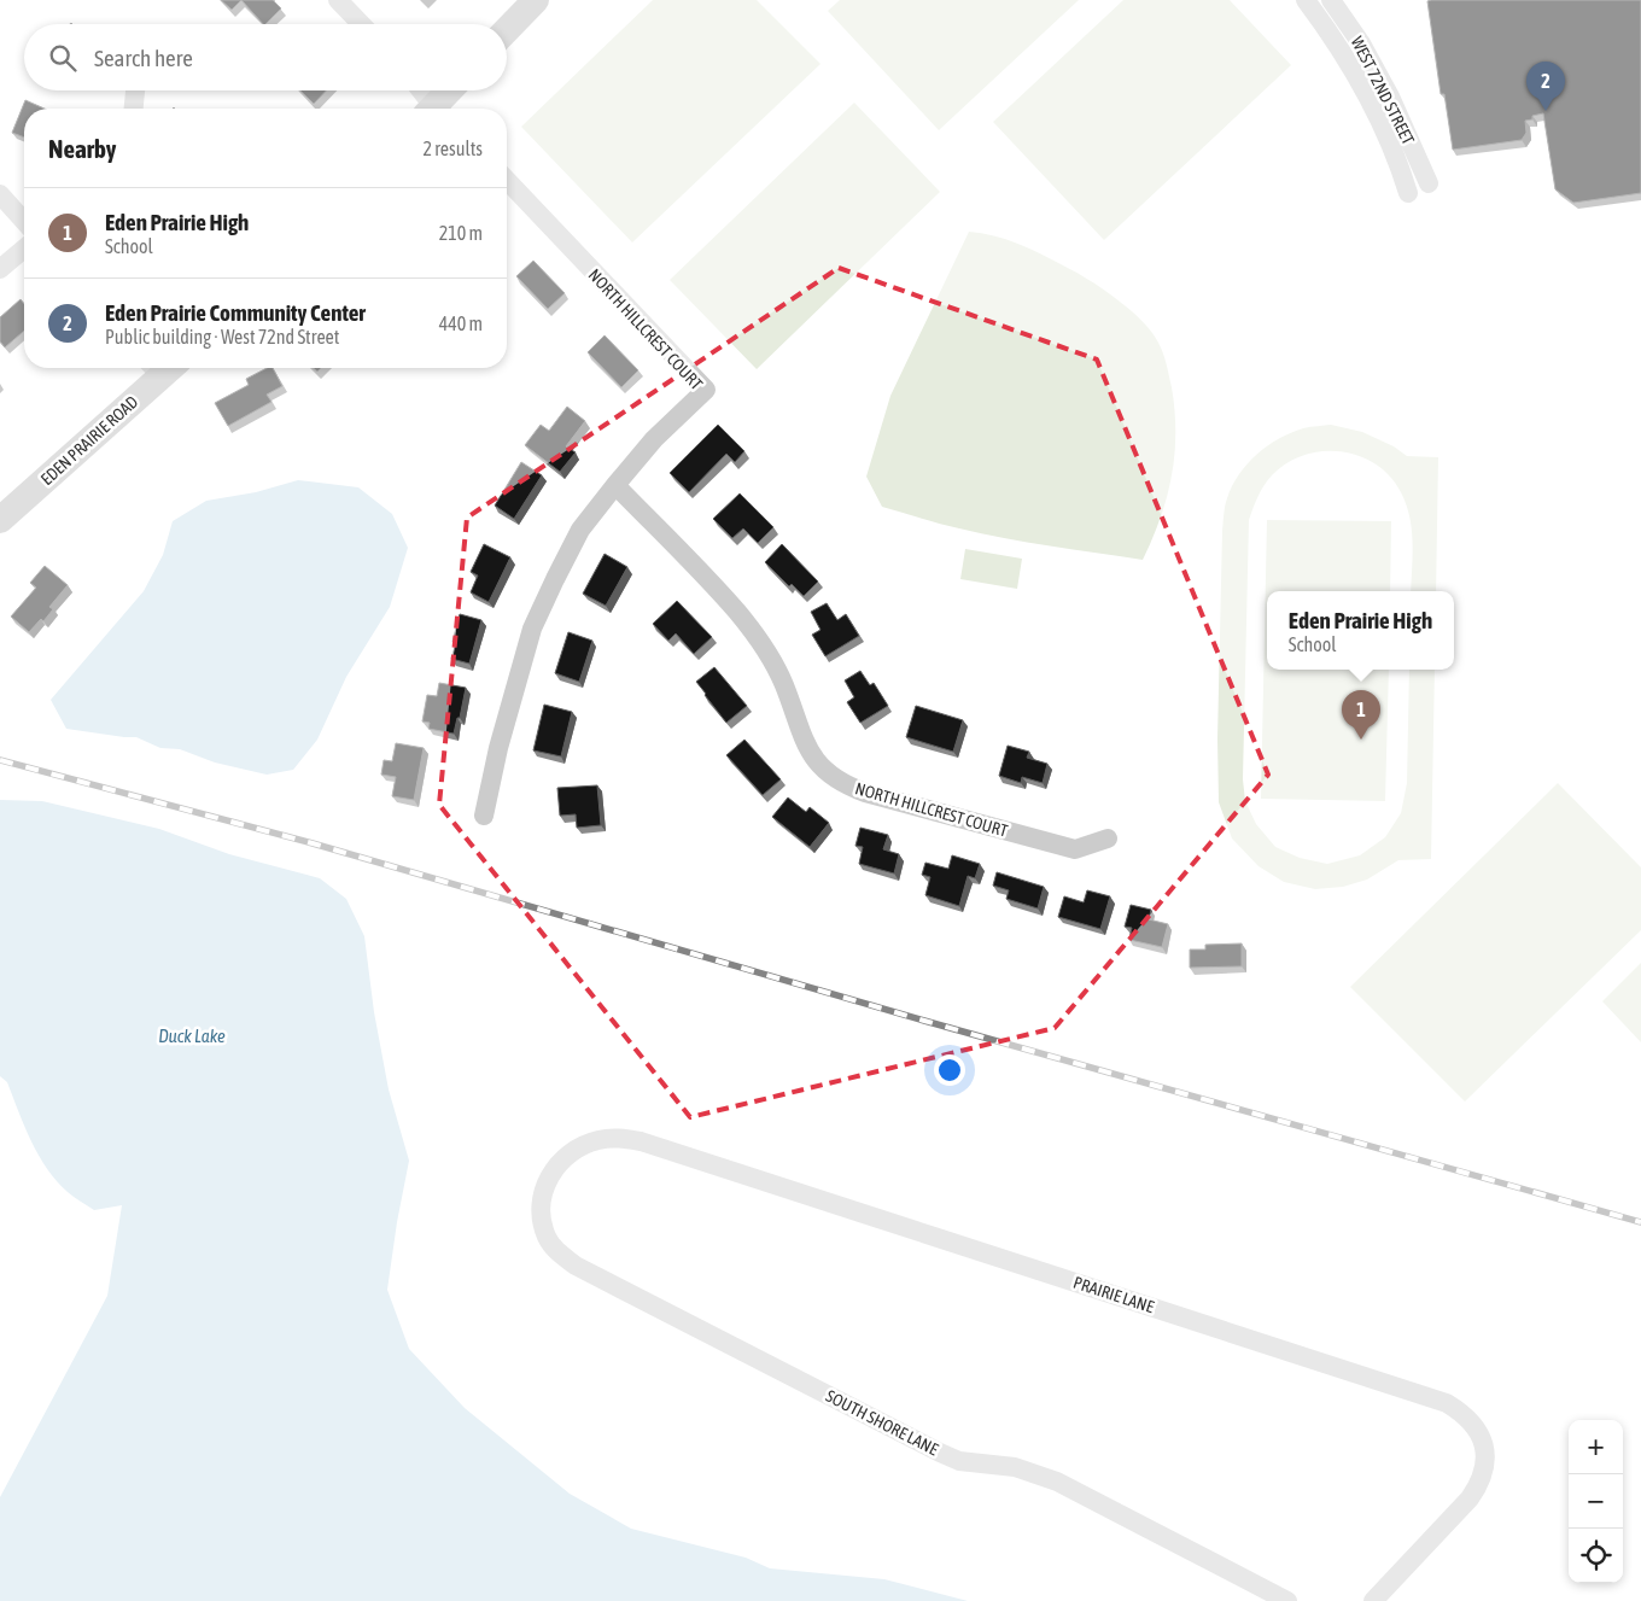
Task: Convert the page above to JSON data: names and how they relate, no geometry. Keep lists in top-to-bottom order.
{
  "streets": {
    "main road": ["EDEN PRAIRIE ROAD"],
    "street": [
      "WEST 72ND STREET",
      "NORTH HILLCREST COURT",
      "PRAIRIE LANE",
      "SOUTH SHORE LANE"
    ]
  },
  "crossings": [
    ["PRAIRIE LANE", "SOUTH SHORE LANE"]
  ],
  "water": ["Duck Lake"],
  "page": {
    "search": "Search here",
    "pins": ["2", "1"],
    "heading": ["Nearby", "2 results"],
    "list": [
      {
        "mark": "1",
        "name": "Eden Prairie High",
        "note": "School",
        "value": "210 m"
      },
      {
        "mark": "2",
        "name": "Eden Prairie Community Center",
        "note": "Public building · West 72nd Street",
        "value": "440 m"
      }
    ],
    "popup": ["Eden Prairie High", "School"],
    "map_buttons": ["+", "−"]
  }
}
